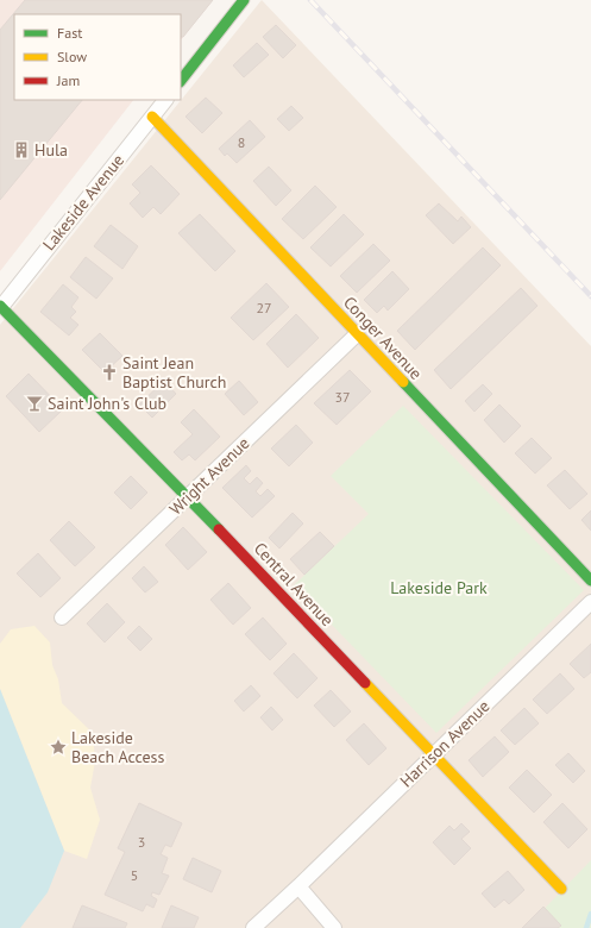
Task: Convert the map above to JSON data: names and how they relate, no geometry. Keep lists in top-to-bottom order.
{
  "streets": {
    "street": [
      "Lakeside Avenue",
      "Conger Avenue",
      "Wright Avenue",
      "Central Avenue",
      "Harrison Avenue"
    ]
  },
  "crossings": [
    ["Lakeside Avenue", "Conger Avenue"],
    ["Lakeside Avenue", "Central Avenue"],
    ["Conger Avenue", "Wright Avenue"],
    ["Wright Avenue", "Central Avenue"],
    ["Central Avenue", "Harrison Avenue"]
  ],
  "parks": ["Lakeside Park"],
  "places": {
    "building": ["Hula"],
    "church": ["Saint Jean Baptist Church"],
    "bar": ["Saint John's Club"],
    "place": ["Lakeside Beach Access"]
  },
  "house_numbers": [
    "8",
    "27",
    "37",
    "3",
    "5"
  ],
  "legend": ["Fast", "Slow", "Jam"]
}
